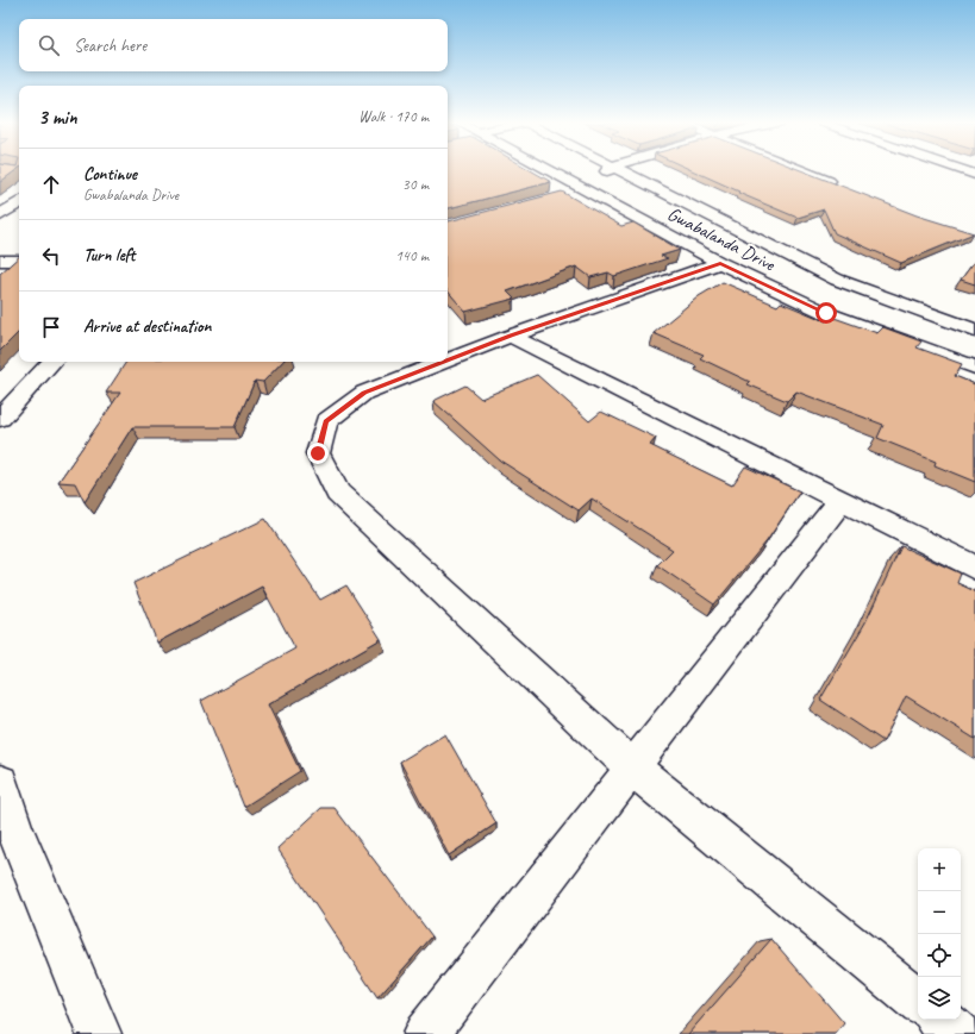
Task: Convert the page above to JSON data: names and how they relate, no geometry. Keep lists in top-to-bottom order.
{
  "streets": {
    "street": ["Gwabalanda Drive"]
  },
  "page": {
    "search": "Search here",
    "heading": ["3 min", "Walk · 170 m"],
    "list": [
      ["Continue", "Gwabalanda Drive", "30 m"],
      ["Turn left", "140 m"],
      "Arrive at destination"
    ],
    "map_buttons": ["+", "−"]
  }
}
